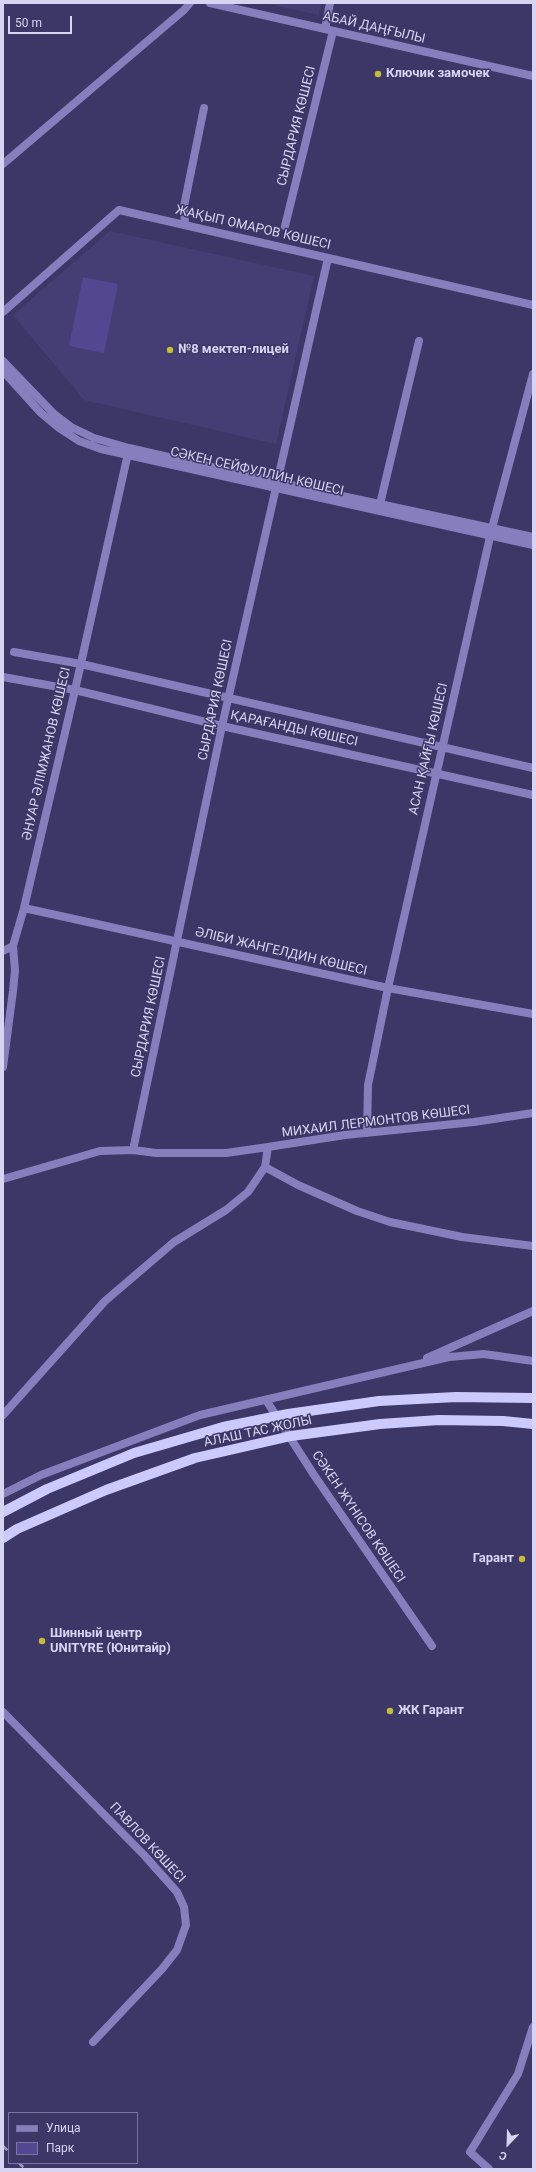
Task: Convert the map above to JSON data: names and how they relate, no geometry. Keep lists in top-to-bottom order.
{
  "streets": {
    "main road": ["АЛАШ ТАС ЖОЛЫ"],
    "street": [
      "АБАЙ ДАҢҒЫЛЫ",
      "СЫРДАРИЯ КӨШЕСІ",
      "ЖАҚЫП ОМАРОВ КӨШЕСІ",
      "СӘКЕН СЕЙФУЛЛИН КӨШЕСІ",
      "ҚАРАҒАНДЫ КӨШЕСІ",
      "АСАН ҚАЙҒЫ КӨШЕСІ",
      "ӘНУАР ӘЛІМЖАНОВ КӨШЕСІ",
      "ӘЛІБИ ЖАНГЕЛДИН КӨШЕСІ",
      "МИХАИЛ ЛЕРМОНТОВ КӨШЕСІ",
      "СӘКЕН ЖҮНІСОВ КӨШЕСІ",
      "ПАВЛОВ КӨШЕСІ"
    ]
  },
  "crossings": [
    ["АБАЙ ДАҢҒЫЛЫ", "СЫРДАРИЯ КӨШЕСІ"],
    ["СЫРДАРИЯ КӨШЕСІ", "ЖАҚЫП ОМАРОВ КӨШЕСІ"],
    ["СЫРДАРИЯ КӨШЕСІ", "СӘКЕН СЕЙФУЛЛИН КӨШЕСІ"],
    ["СЫРДАРИЯ КӨШЕСІ", "ҚАРАҒАНДЫ КӨШЕСІ"],
    ["СЫРДАРИЯ КӨШЕСІ", "ӘЛІБИ ЖАНГЕЛДИН КӨШЕСІ"],
    ["СӘКЕН СЕЙФУЛЛИН КӨШЕСІ", "АСАН ҚАЙҒЫ КӨШЕСІ"],
    ["СӘКЕН СЕЙФУЛЛИН КӨШЕСІ", "ӘНУАР ӘЛІМЖАНОВ КӨШЕСІ"],
    ["ҚАРАҒАНДЫ КӨШЕСІ", "АСАН ҚАЙҒЫ КӨШЕСІ"],
    ["ҚАРАҒАНДЫ КӨШЕСІ", "ӘНУАР ӘЛІМЖАНОВ КӨШЕСІ"],
    ["АСАН ҚАЙҒЫ КӨШЕСІ", "ӘЛІБИ ЖАНГЕЛДИН КӨШЕСІ"],
    ["АСАН ҚАЙҒЫ КӨШЕСІ", "МИХАИЛ ЛЕРМОНТОВ КӨШЕСІ"],
    ["ӘНУАР ӘЛІМЖАНОВ КӨШЕСІ", "ӘЛІБИ ЖАНГЕЛДИН КӨШЕСІ"]
  ],
  "places": [
    "Ключик замочек",
    "№8 мектеп-лицей",
    "Гарант",
    "Шинный центр UNITYRE (Юнитайр)",
    "ЖК Гарант"
  ],
  "legend": ["Улица", "Парк"],
  "scale_bar": "50 m",
  "north": "bottom left"
}
